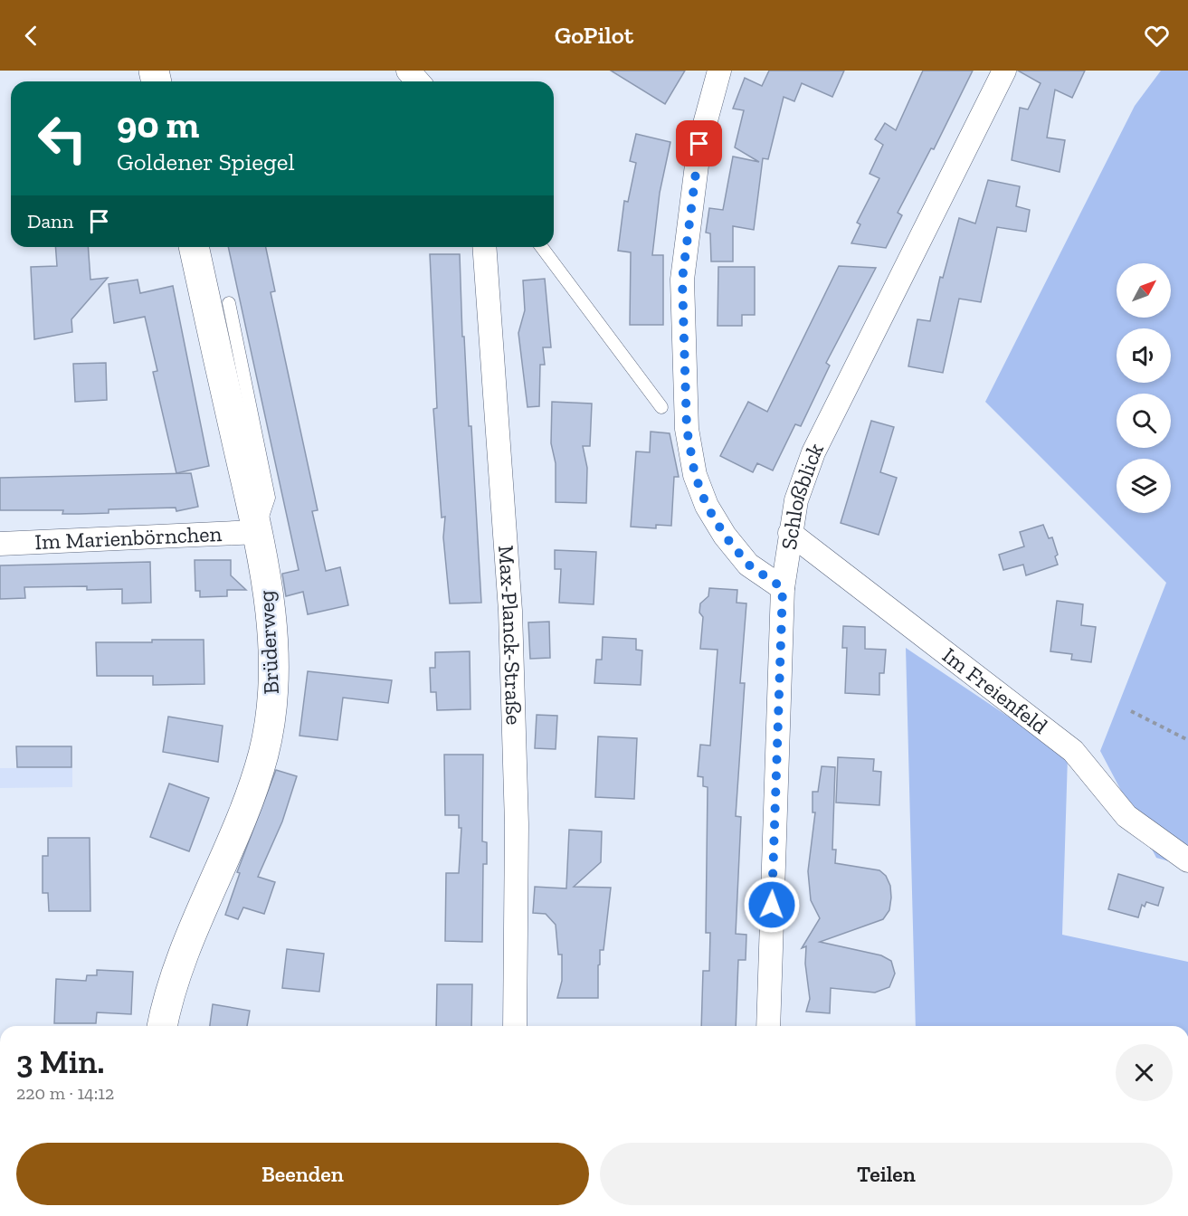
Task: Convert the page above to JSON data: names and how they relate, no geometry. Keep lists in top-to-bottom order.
{
  "streets": {
    "street": [
      "Schloßblick",
      "Im Marienbörnchen",
      "Max-Planck-Straße",
      "Brüderweg",
      "Im Freienfeld"
    ]
  },
  "crossings": [
    ["Schloßblick", "Im Freienfeld"],
    ["Im Marienbörnchen", "Brüderweg"]
  ],
  "north": "top right",
  "page": {
    "header": "GoPilot",
    "turn": ["90 m", "Goldener Spiegel"],
    "then": "Dann",
    "heading": ["3 Min.", "220 m · 14:12"],
    "buttons": ["Beenden", "Teilen"]
  }
}
